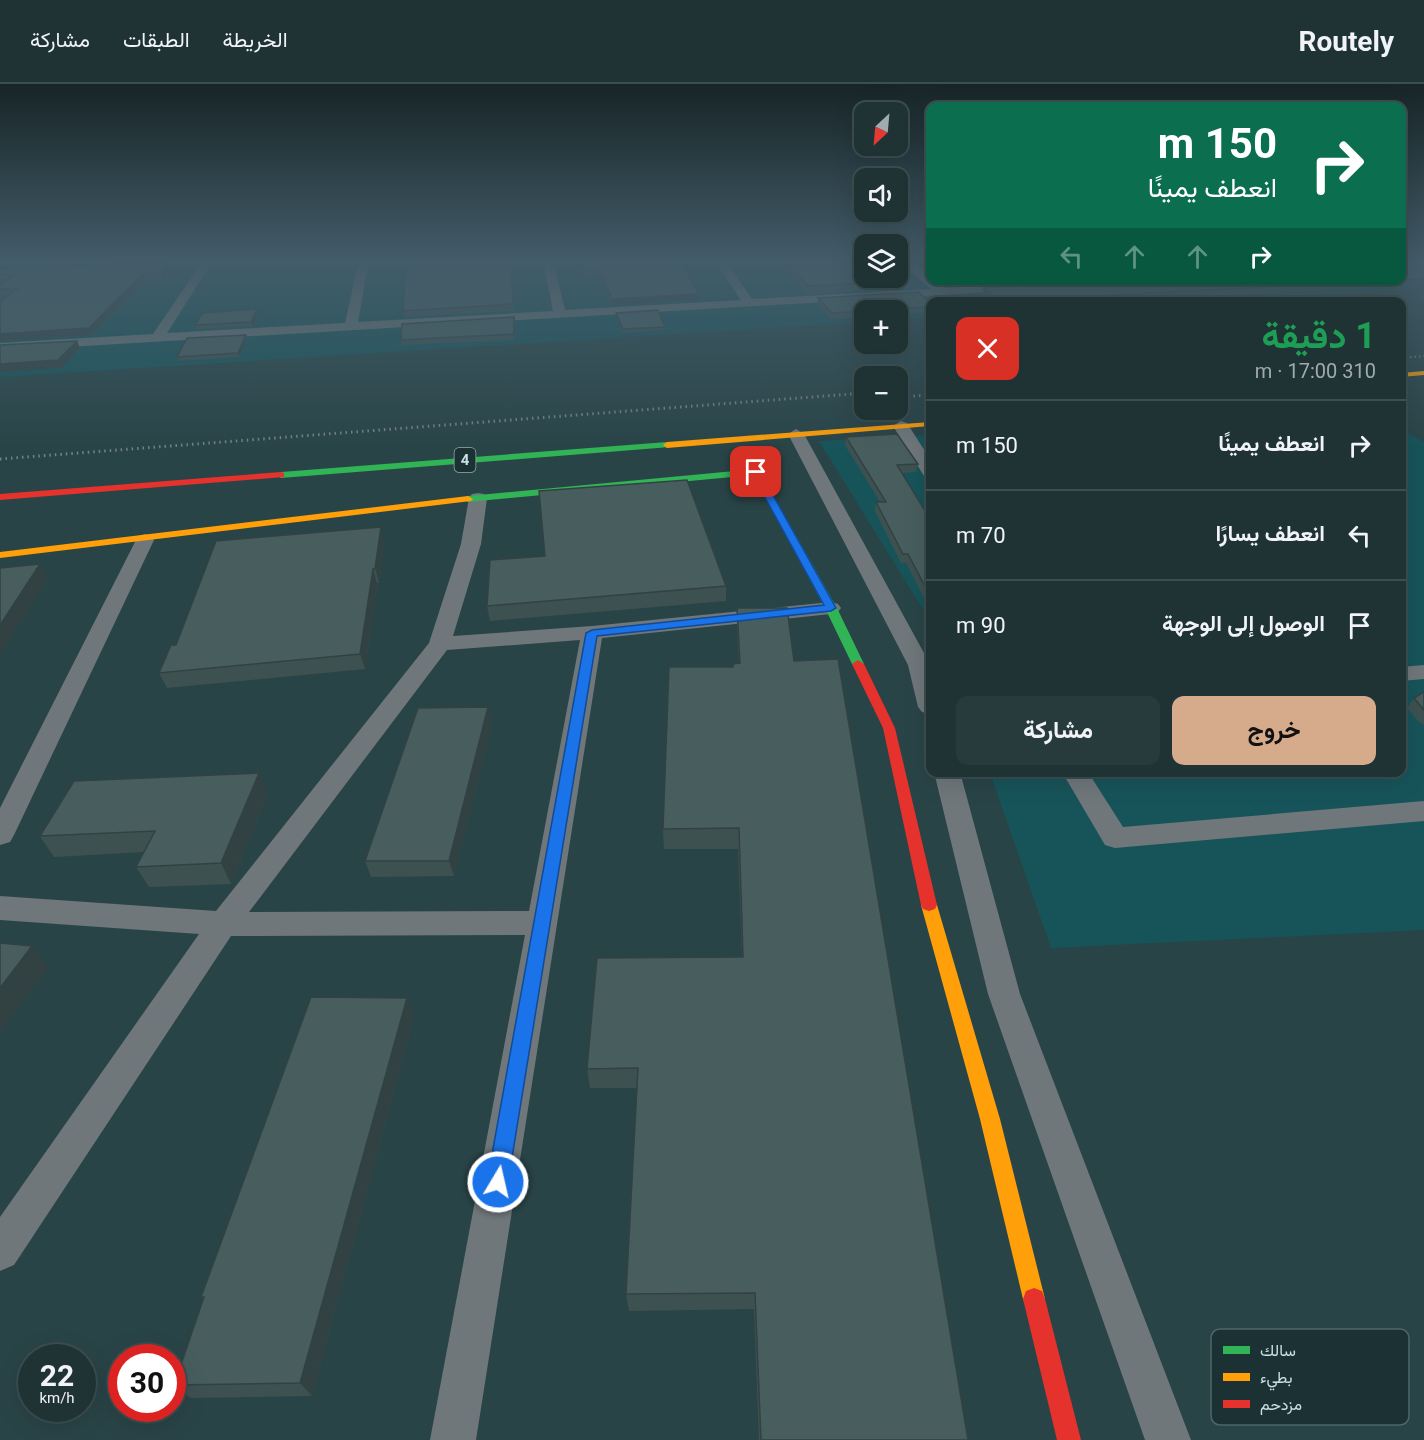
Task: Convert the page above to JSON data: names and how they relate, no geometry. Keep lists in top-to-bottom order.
{
  "streets": {
    "street": ["4"]
  },
  "legend": ["سالك", "بطيء", "مزدحم"],
  "north": "bottom left",
  "page": {
    "header": "Routely",
    "nav": ["الخريطة", "الطبقات", "مشاركة"],
    "map_buttons": ["+", "−"],
    "turn": ["150 m", "انعطف يمينًا"],
    "heading": ["1 دقيقة", "310 m · 17:00"],
    "list": [
      {
        "name": "انعطف يمينًا",
        "value": "150 m"
      },
      {
        "name": "انعطف يسارًا",
        "value": "70 m"
      },
      {
        "name": "الوصول إلى الوجهة",
        "value": "90 m"
      }
    ],
    "buttons": ["خروج", "مشاركة"],
    "speed": "22 km/h",
    "limit": "30"
  }
}
